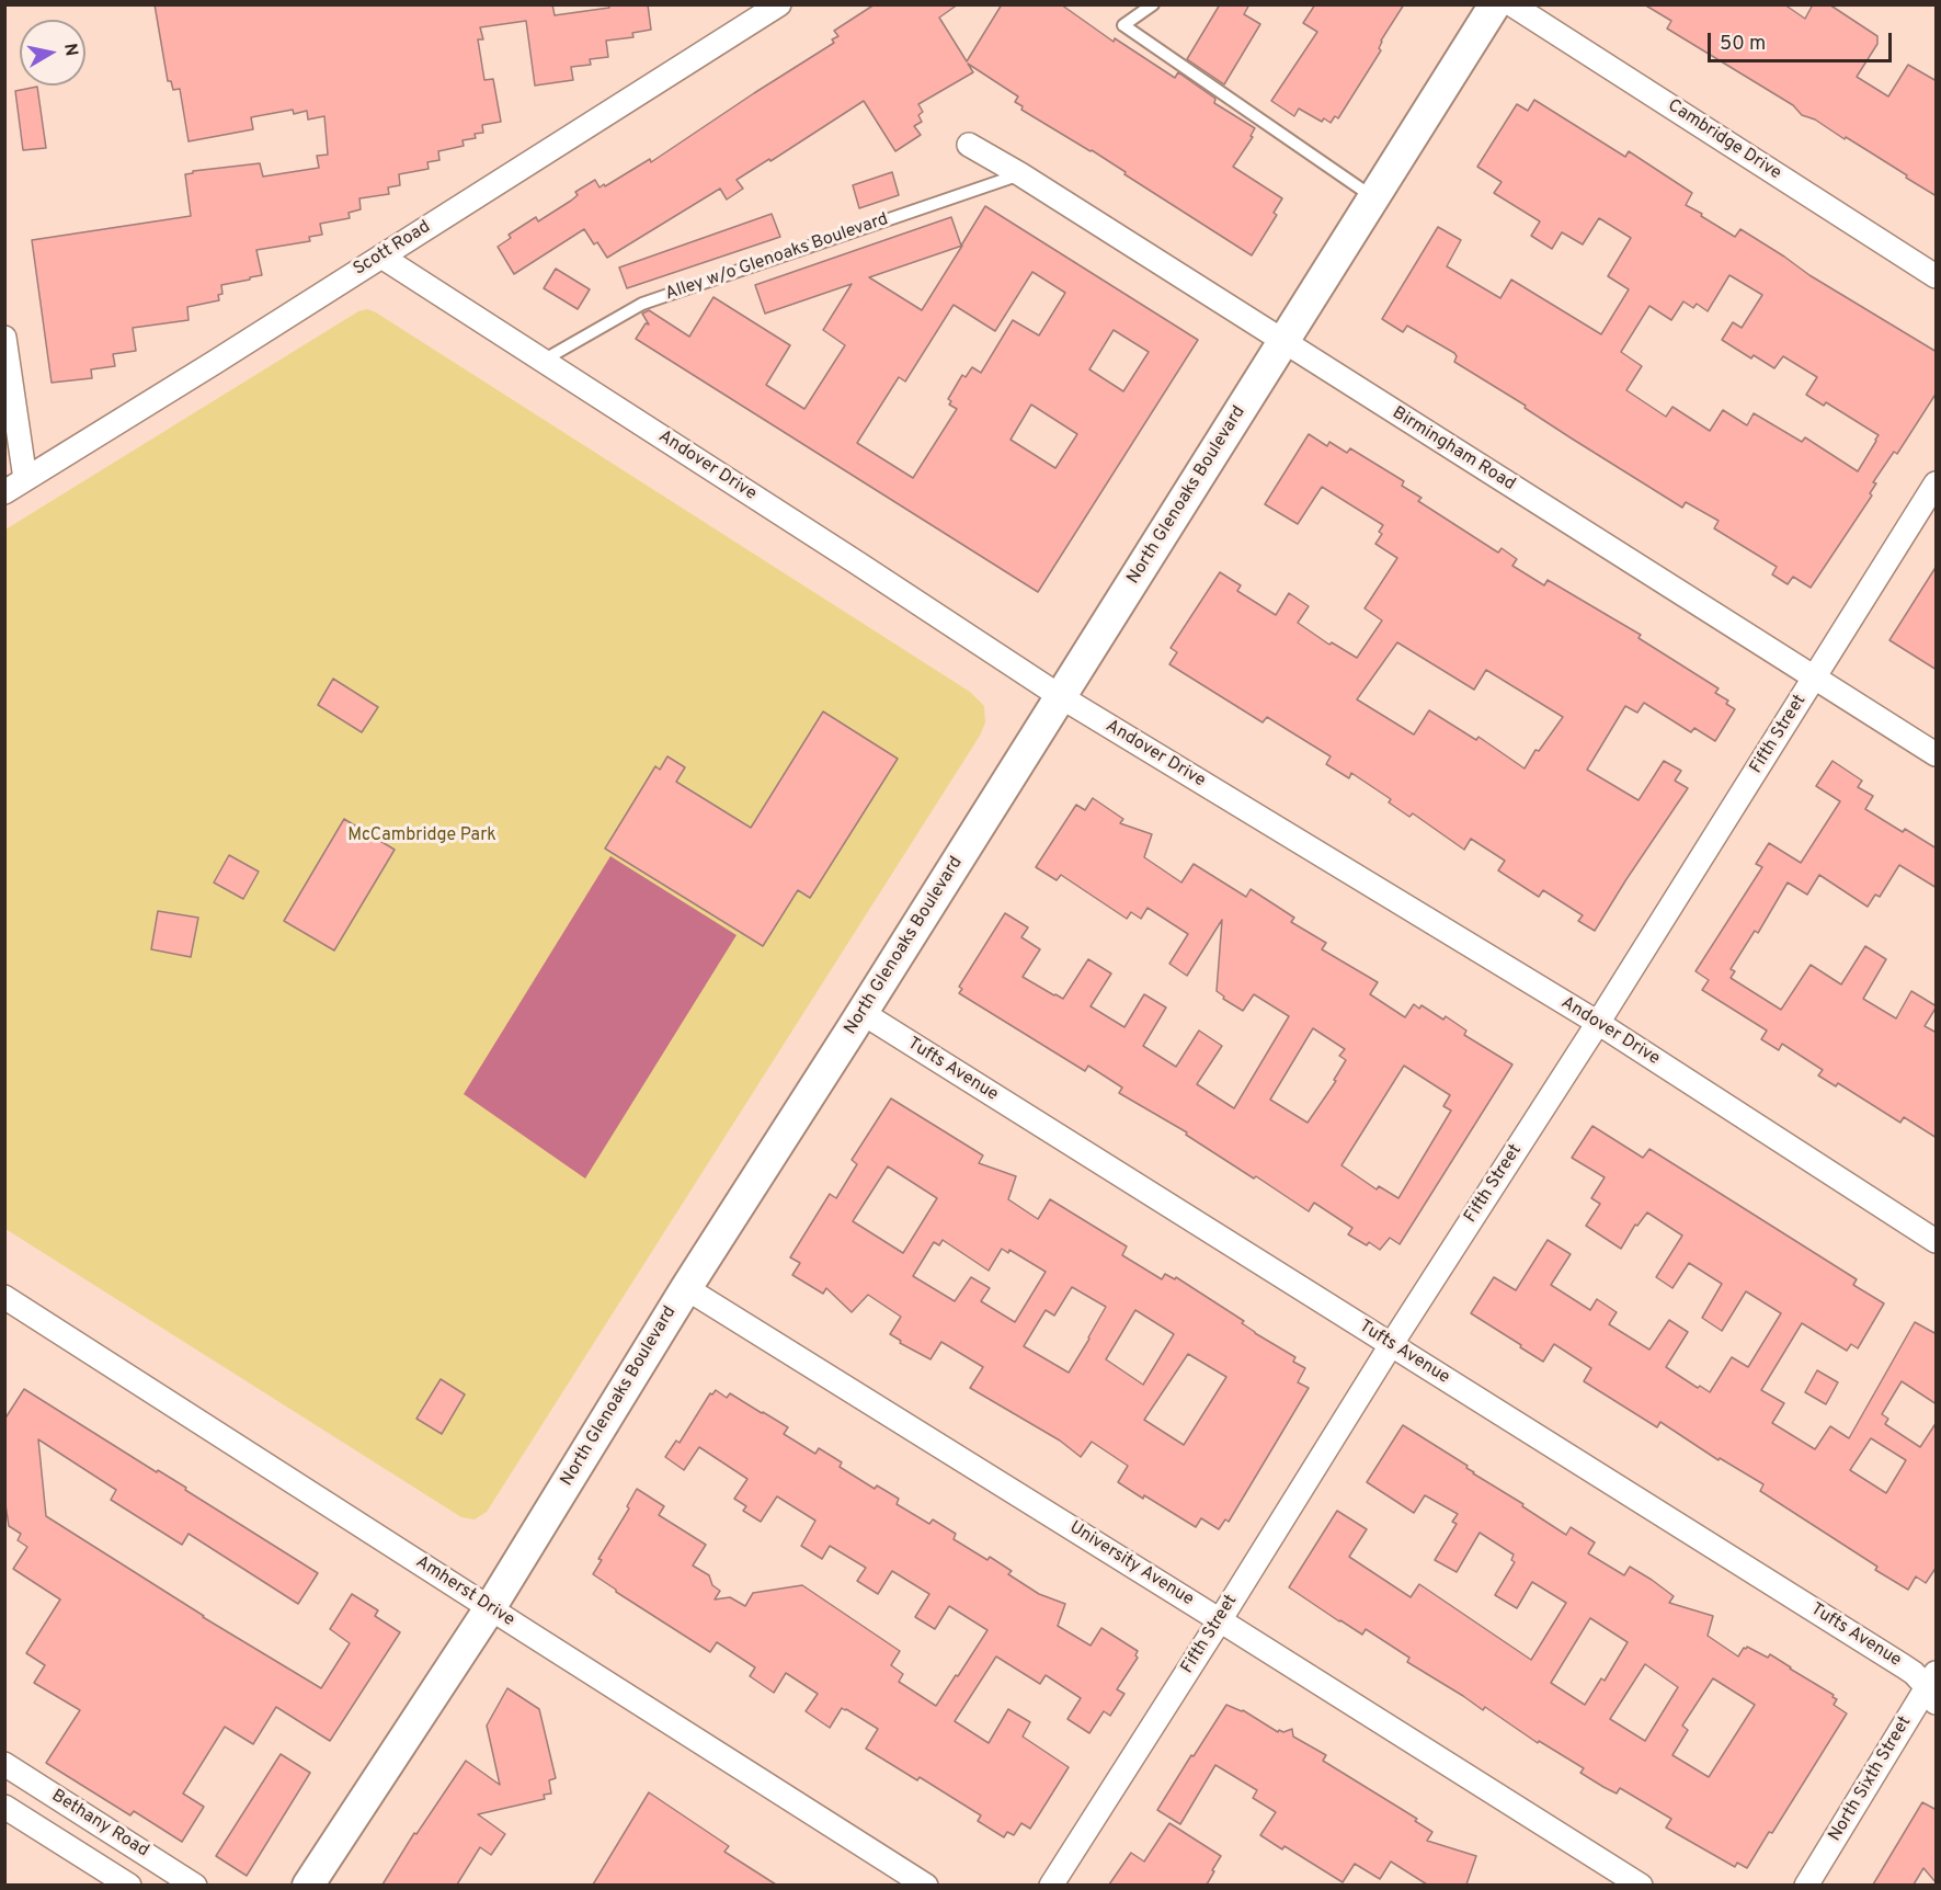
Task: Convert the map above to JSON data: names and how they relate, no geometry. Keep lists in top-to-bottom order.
{
  "streets": {
    "main road": ["North Glenoaks Boulevard"],
    "street": [
      "Cambridge Drive",
      "Scott Road",
      "Birmingham Road",
      "Andover Drive",
      "Fifth Street",
      "Tufts Avenue",
      "University Avenue",
      "Amherst Drive",
      "North Sixth Street",
      "Bethany Road"
    ],
    "lane": ["Alley w/o Glenoaks Boulevard"]
  },
  "crossings": [
    ["Scott Road", "Andover Drive"],
    ["Alley w/o Glenoaks Boulevard", "Birmingham Road"],
    ["Alley w/o Glenoaks Boulevard", "Andover Drive"],
    ["Birmingham Road", "North Glenoaks Boulevard"],
    ["Birmingham Road", "Fifth Street"],
    ["Andover Drive", "North Glenoaks Boulevard"],
    ["Andover Drive", "Fifth Street"],
    ["North Glenoaks Boulevard", "Tufts Avenue"],
    ["North Glenoaks Boulevard", "University Avenue"],
    ["North Glenoaks Boulevard", "Amherst Drive"],
    ["Fifth Street", "Tufts Avenue"],
    ["Fifth Street", "University Avenue"],
    ["Tufts Avenue", "North Sixth Street"]
  ],
  "parks": ["McCambridge Park"],
  "scale_bar": "50 m",
  "north": "right"
}
